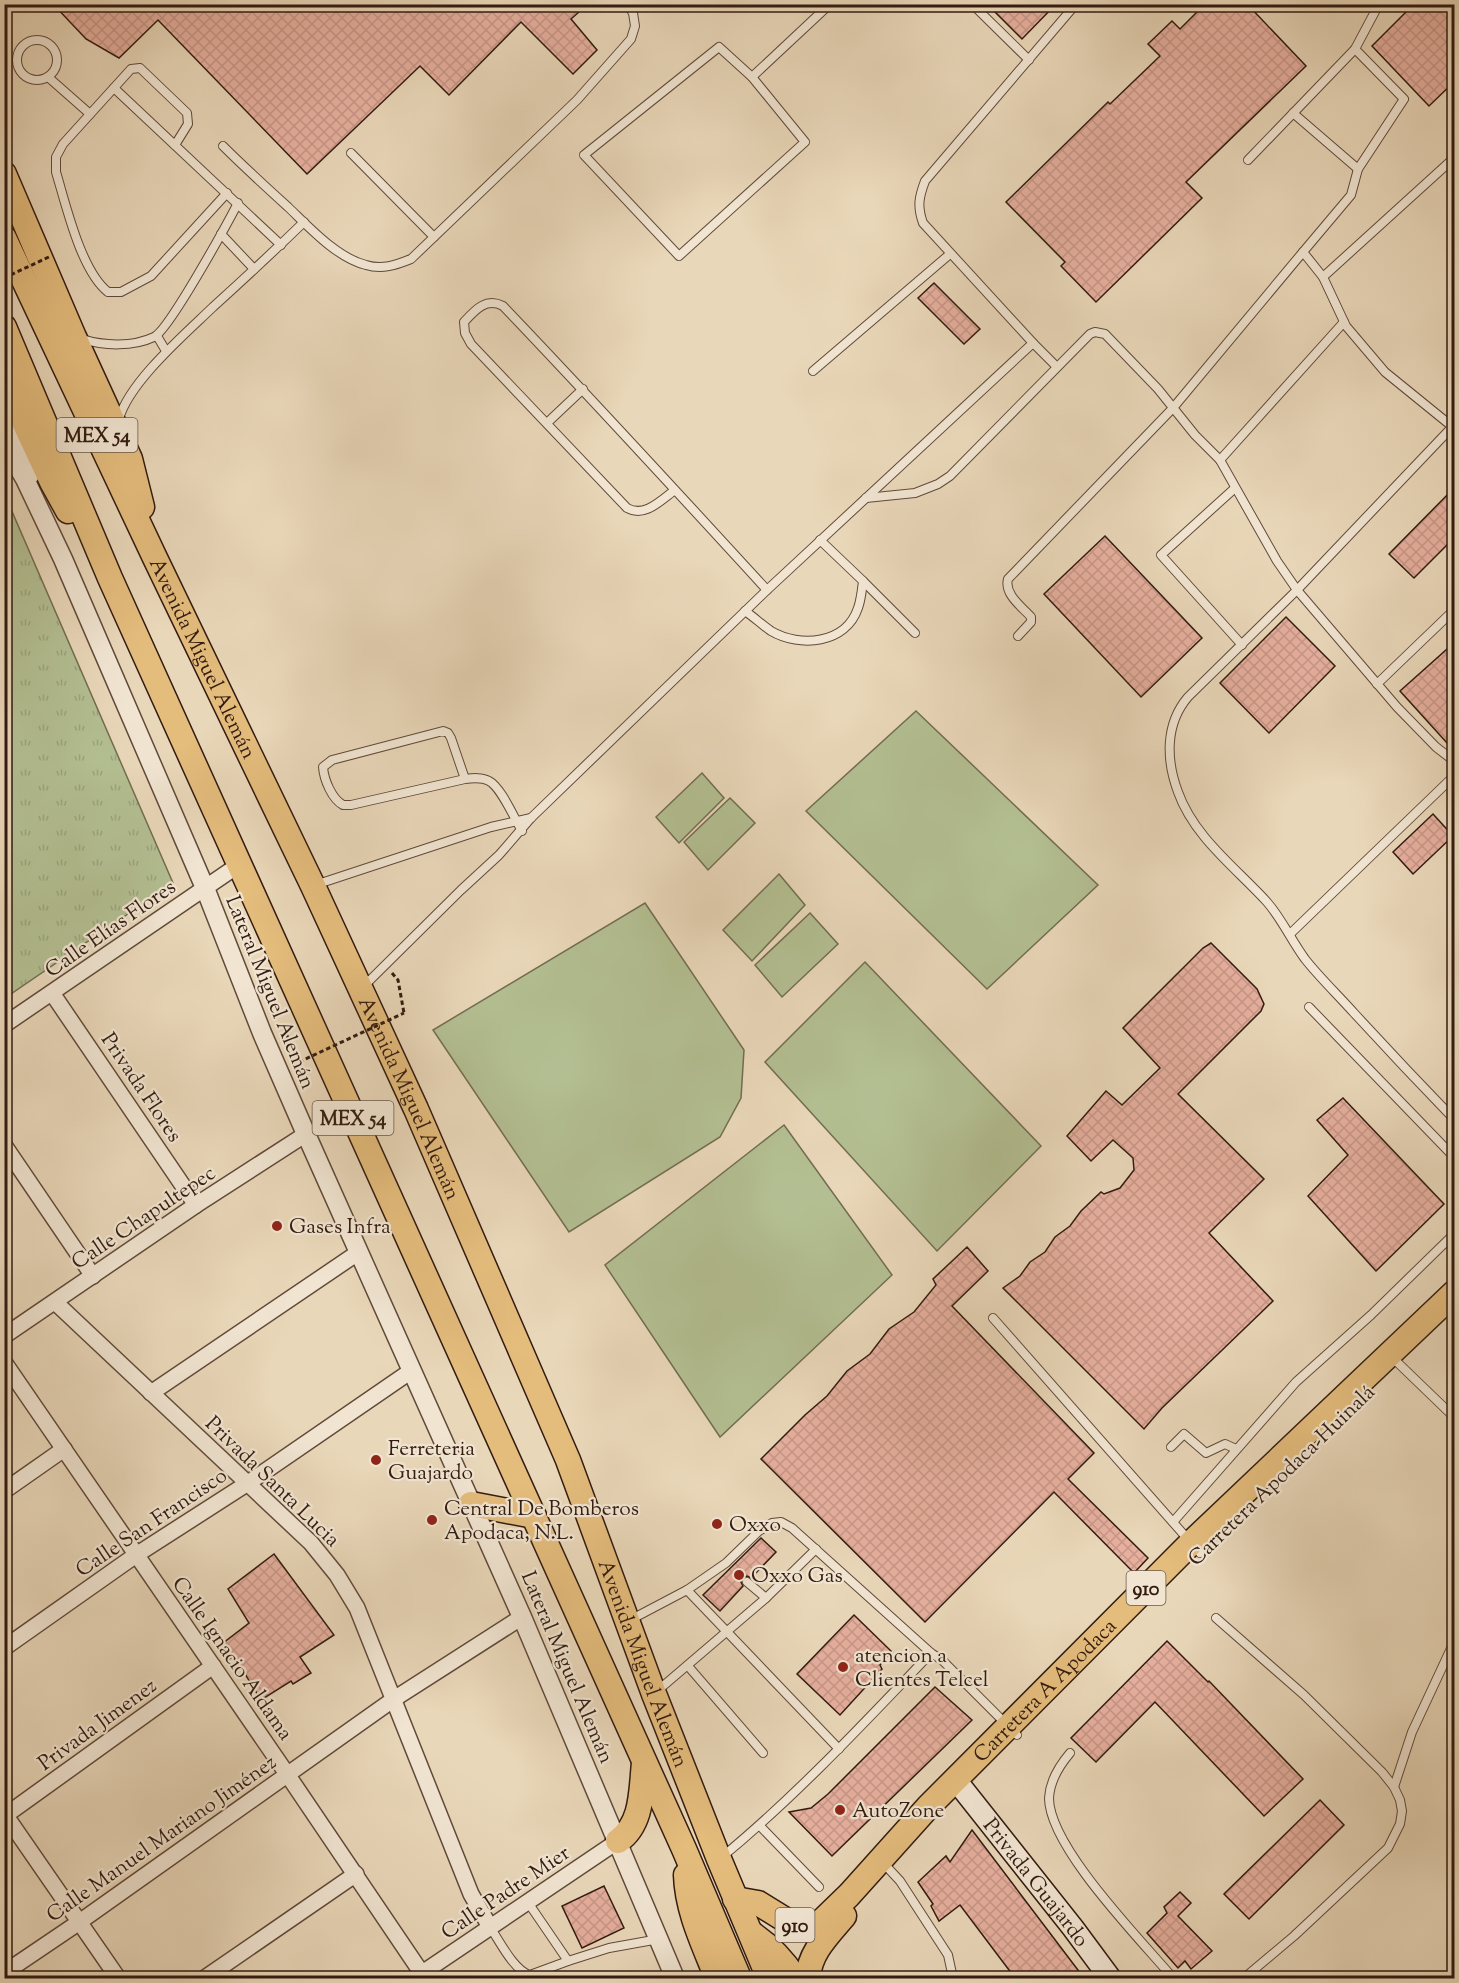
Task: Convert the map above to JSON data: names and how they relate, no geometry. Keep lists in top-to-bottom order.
{
  "streets": {
    "main road": [
      "MEX 54",
      "Avenida Miguel Alemán",
      "Carretera Apodaca-Huinalá",
      "910",
      "Carretera A Apodaca",
      "Privada Guajardo"
    ],
    "street": [
      "Calle Elías Flores",
      "Lateral Miguel Alemán",
      "Privada Flores",
      "Calle Chapultepec",
      "Privada Santa Lucia",
      "Calle San Francisco",
      "Calle Ignacio Aldama",
      "Privada Jimenez",
      "Calle Manuel Mariano Jiménez",
      "Calle Padre Mier"
    ]
  },
  "crossings": [
    ["Avenida Miguel Alemán", "Calle Elías Flores"],
    ["Avenida Miguel Alemán", "910"],
    ["Calle Elías Flores", "Lateral Miguel Alemán"],
    ["Calle Elías Flores", "Privada Flores"],
    ["Lateral Miguel Alemán", "Calle Chapultepec"],
    ["Lateral Miguel Alemán", "Calle San Francisco"],
    ["Lateral Miguel Alemán", "Calle Manuel Mariano Jiménez"],
    ["Lateral Miguel Alemán", "Calle Padre Mier"],
    ["Privada Flores", "Calle Chapultepec"],
    ["Calle Chapultepec", "Privada Santa Lucia"],
    ["Carretera Apodaca-Huinalá", "910"],
    ["Carretera Apodaca-Huinalá", "Carretera A Apodaca"],
    ["Carretera Apodaca-Huinalá", "Privada Guajardo"],
    ["Privada Santa Lucia", "Calle San Francisco"],
    ["Privada Santa Lucia", "Calle Manuel Mariano Jiménez"],
    ["Privada Santa Lucia", "Calle Padre Mier"],
    ["Calle San Francisco", "Calle Ignacio Aldama"],
    ["910", "Carretera A Apodaca"],
    ["Calle Ignacio Aldama", "Privada Jimenez"],
    ["Calle Ignacio Aldama", "Calle Manuel Mariano Jiménez"],
    ["Calle Ignacio Aldama", "Calle Padre Mier"]
  ],
  "places": [
    "Gases Infra",
    "Ferreteria Guajardo",
    "Central De Bomberos Apodaca, N.L.",
    "Oxxo",
    "Oxxo Gas",
    "atencion a Clientes Telcel",
    "AutoZone"
  ]
}
